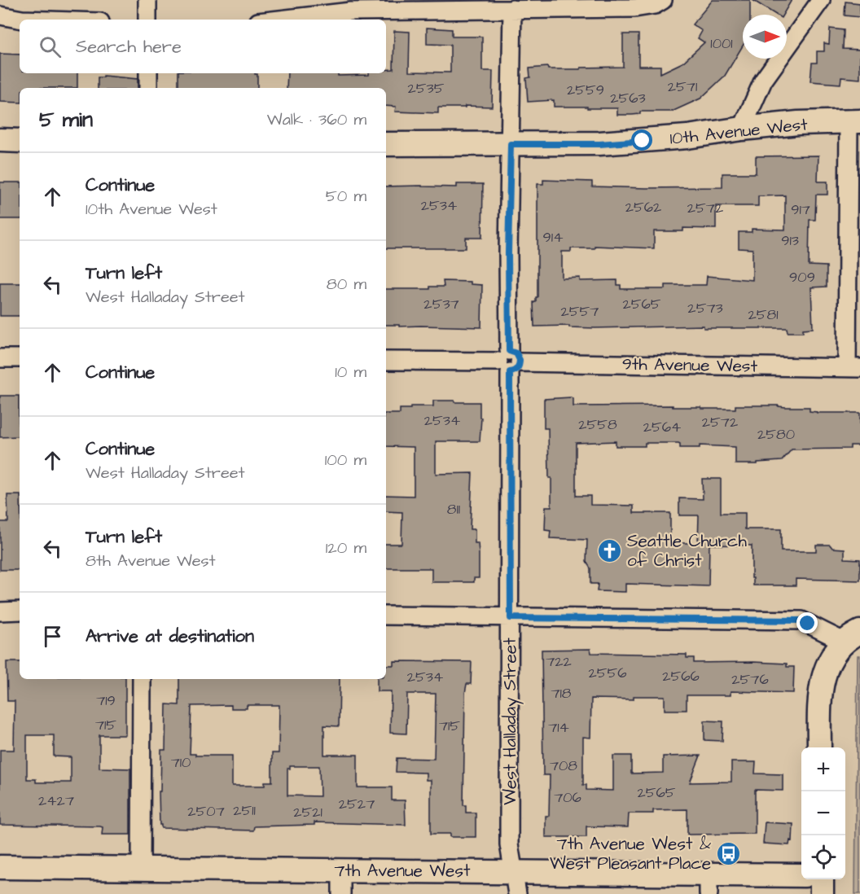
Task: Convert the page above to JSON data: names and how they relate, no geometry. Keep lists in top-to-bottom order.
{
  "streets": {
    "street": [
      "10th Avenue West",
      "9th Avenue West",
      "West Halladay Street",
      "7th Avenue West"
    ]
  },
  "crossings": [
    ["10th Avenue West", "West Halladay Street"],
    ["9th Avenue West", "West Halladay Street"],
    ["West Halladay Street", "7th Avenue West"]
  ],
  "places": {
    "church": ["Seattle Church of Christ"],
    "bus stop": ["7th Avenue West & West Pleasant Place"]
  },
  "house_numbers": [
    "1001",
    "2571",
    "2535",
    "2559",
    "2563",
    "2534",
    "2562",
    "2572",
    "917",
    "914",
    "913",
    "909",
    "2537",
    "2565",
    "2573",
    "2557",
    "2581",
    "2534",
    "2572",
    "2558",
    "2564",
    "2580",
    "811",
    "722",
    "2556",
    "2566",
    "2534",
    "2576",
    "718",
    "719",
    "715",
    "715",
    "714",
    "710",
    "708",
    "2565",
    "706",
    "2427",
    "2527",
    "2511",
    "2507",
    "2521"
  ],
  "north": "right",
  "page": {
    "search": "Search here",
    "heading": ["5 min", "Walk · 360 m"],
    "list": [
      ["Continue", "10th Avenue West", "50 m"],
      ["Turn left", "West Halladay Street", "80 m"],
      ["Continue", "10 m"],
      ["Continue", "West Halladay Street", "100 m"],
      ["Turn left", "8th Avenue West", "120 m"],
      "Arrive at destination"
    ],
    "map_buttons": ["+", "−"]
  }
}
